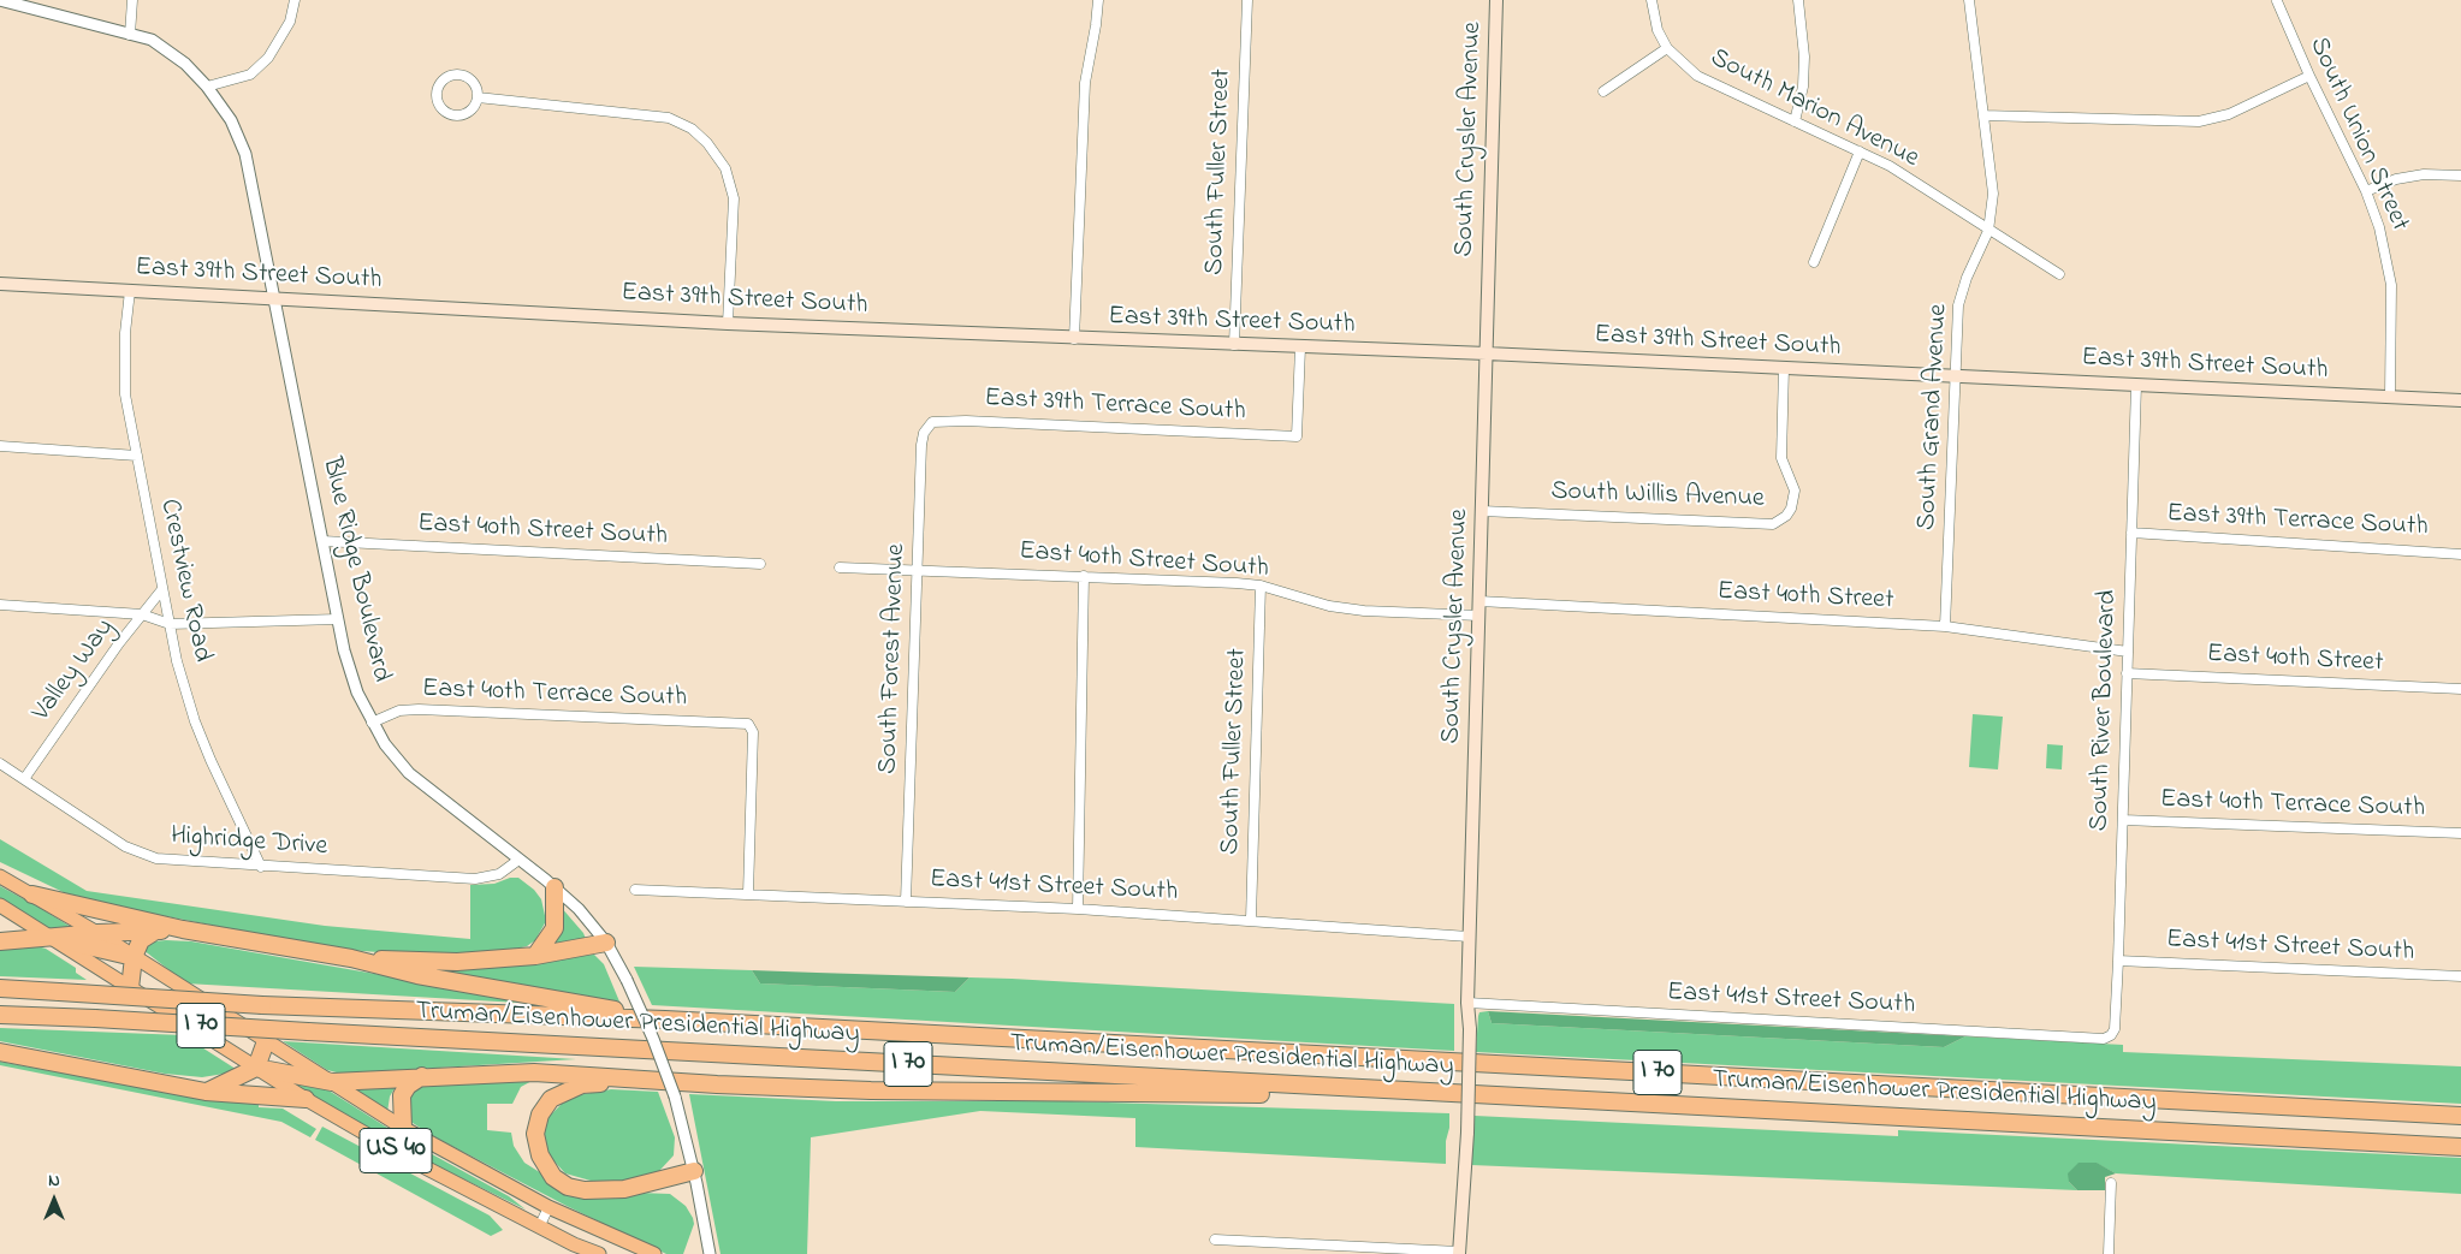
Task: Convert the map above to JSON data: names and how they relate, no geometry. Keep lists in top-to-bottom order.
{
  "streets": {
    "highway": ["Truman/Eisenhower Presidential Highway", "I 70"],
    "main road": ["South Crysler Avenue", "East 39th Street South", "US 40"],
    "street": [
      "South Marion Avenue",
      "South Union Street",
      "South Fuller Street",
      "East 39th Terrace South",
      "South Grand Avenue",
      "South Willis Avenue",
      "East 40th Street South",
      "Blue Ridge Boulevard",
      "Crestview Road",
      "East 40th Street",
      "South Forest Avenue",
      "Valley Way",
      "East 40th Terrace South",
      "South River Boulevard",
      "Highridge Drive",
      "East 41st Street South"
    ]
  },
  "crossings": [
    ["South Marion Avenue", "South Grand Avenue"],
    ["South Union Street", "East 39th Street South"],
    ["South Crysler Avenue", "East 39th Street South"],
    ["South Crysler Avenue", "South Willis Avenue"],
    ["South Crysler Avenue", "East 40th Street South"],
    ["South Crysler Avenue", "East 40th Street"],
    ["South Crysler Avenue", "East 41st Street South"],
    ["South Fuller Street", "East 39th Street South"],
    ["South Fuller Street", "East 40th Street South"],
    ["South Fuller Street", "East 41st Street South"],
    ["East 39th Street South", "East 39th Terrace South"],
    ["East 39th Street South", "South Grand Avenue"],
    ["East 39th Street South", "South Willis Avenue"],
    ["East 39th Street South", "Blue Ridge Boulevard"],
    ["East 39th Street South", "Crestview Road"],
    ["East 39th Street South", "South River Boulevard"],
    ["East 39th Terrace South", "South Forest Avenue"],
    ["East 39th Terrace South", "South River Boulevard"],
    ["South Grand Avenue", "East 40th Street"],
    ["East 40th Street South", "Blue Ridge Boulevard"],
    ["East 40th Street South", "South Forest Avenue"],
    ["Blue Ridge Boulevard", "East 40th Terrace South"],
    ["Blue Ridge Boulevard", "Highridge Drive"],
    ["Crestview Road", "Valley Way"],
    ["Crestview Road", "Highridge Drive"],
    ["East 40th Street", "South River Boulevard"],
    ["South Forest Avenue", "East 41st Street South"],
    ["Valley Way", "Highridge Drive"],
    ["East 40th Terrace South", "South River Boulevard"],
    ["East 40th Terrace South", "East 41st Street South"],
    ["South River Boulevard", "East 41st Street South"]
  ],
  "north": "top"
}
